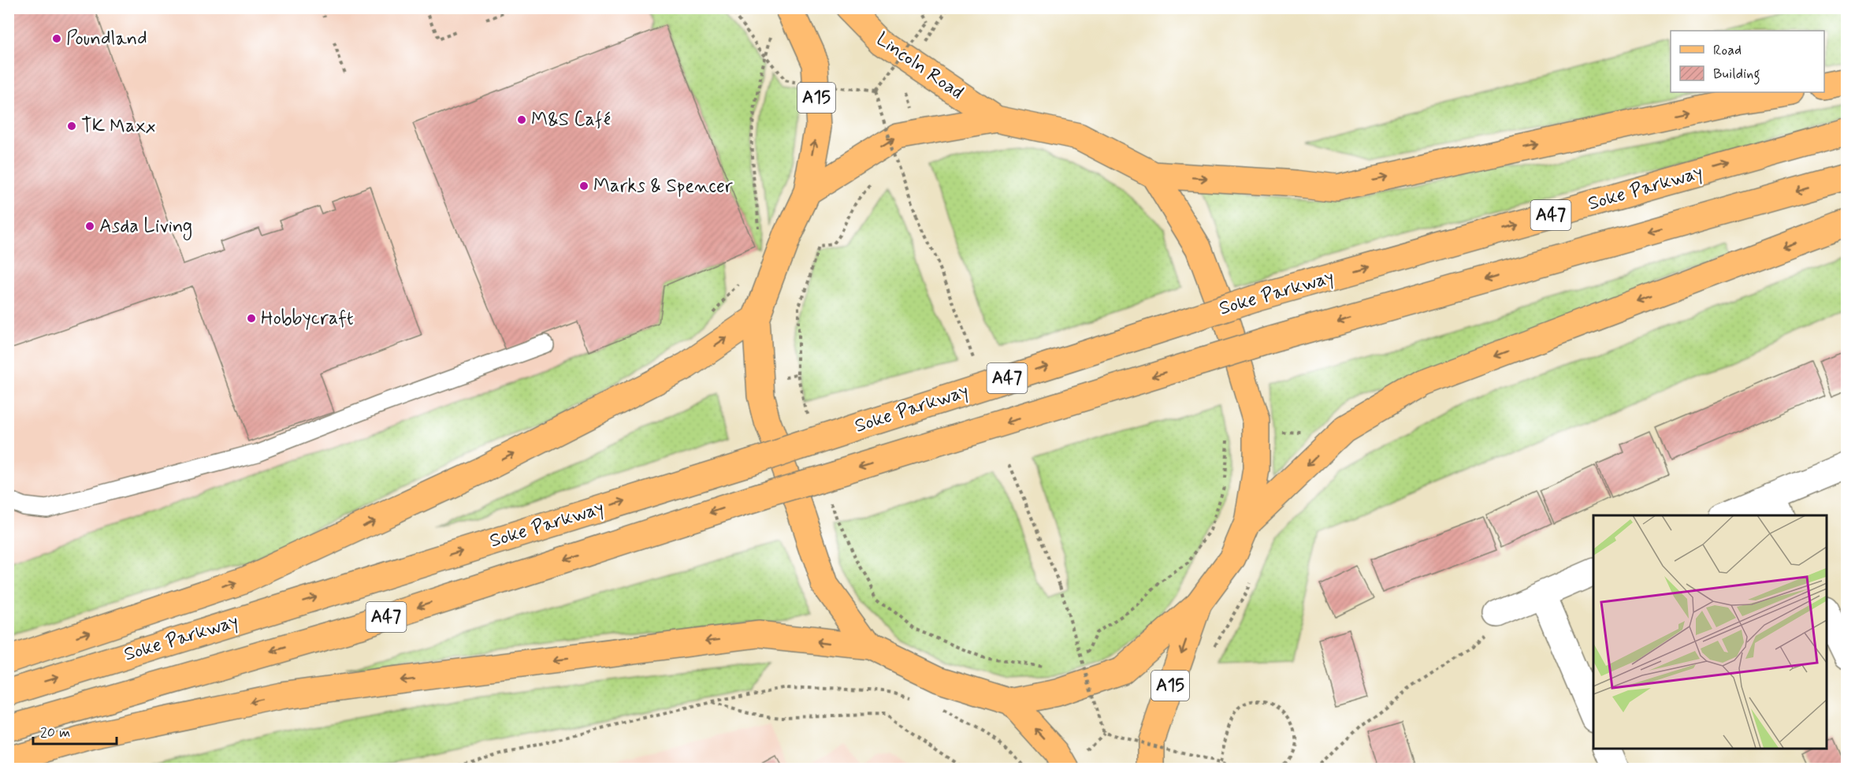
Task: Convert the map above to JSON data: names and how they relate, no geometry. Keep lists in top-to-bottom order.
{
  "streets": {
    "main road": [
      "Lincoln Road",
      "A15",
      "Soke Parkway",
      "A47"
    ]
  },
  "places": [
    "Poundland",
    "M&S Café",
    "TK Maxx",
    "Marks & Spencer",
    "Asda Living",
    "Hobbycraft"
  ],
  "legend": ["Road", "Building"],
  "scale_bar": "20 m"
}
